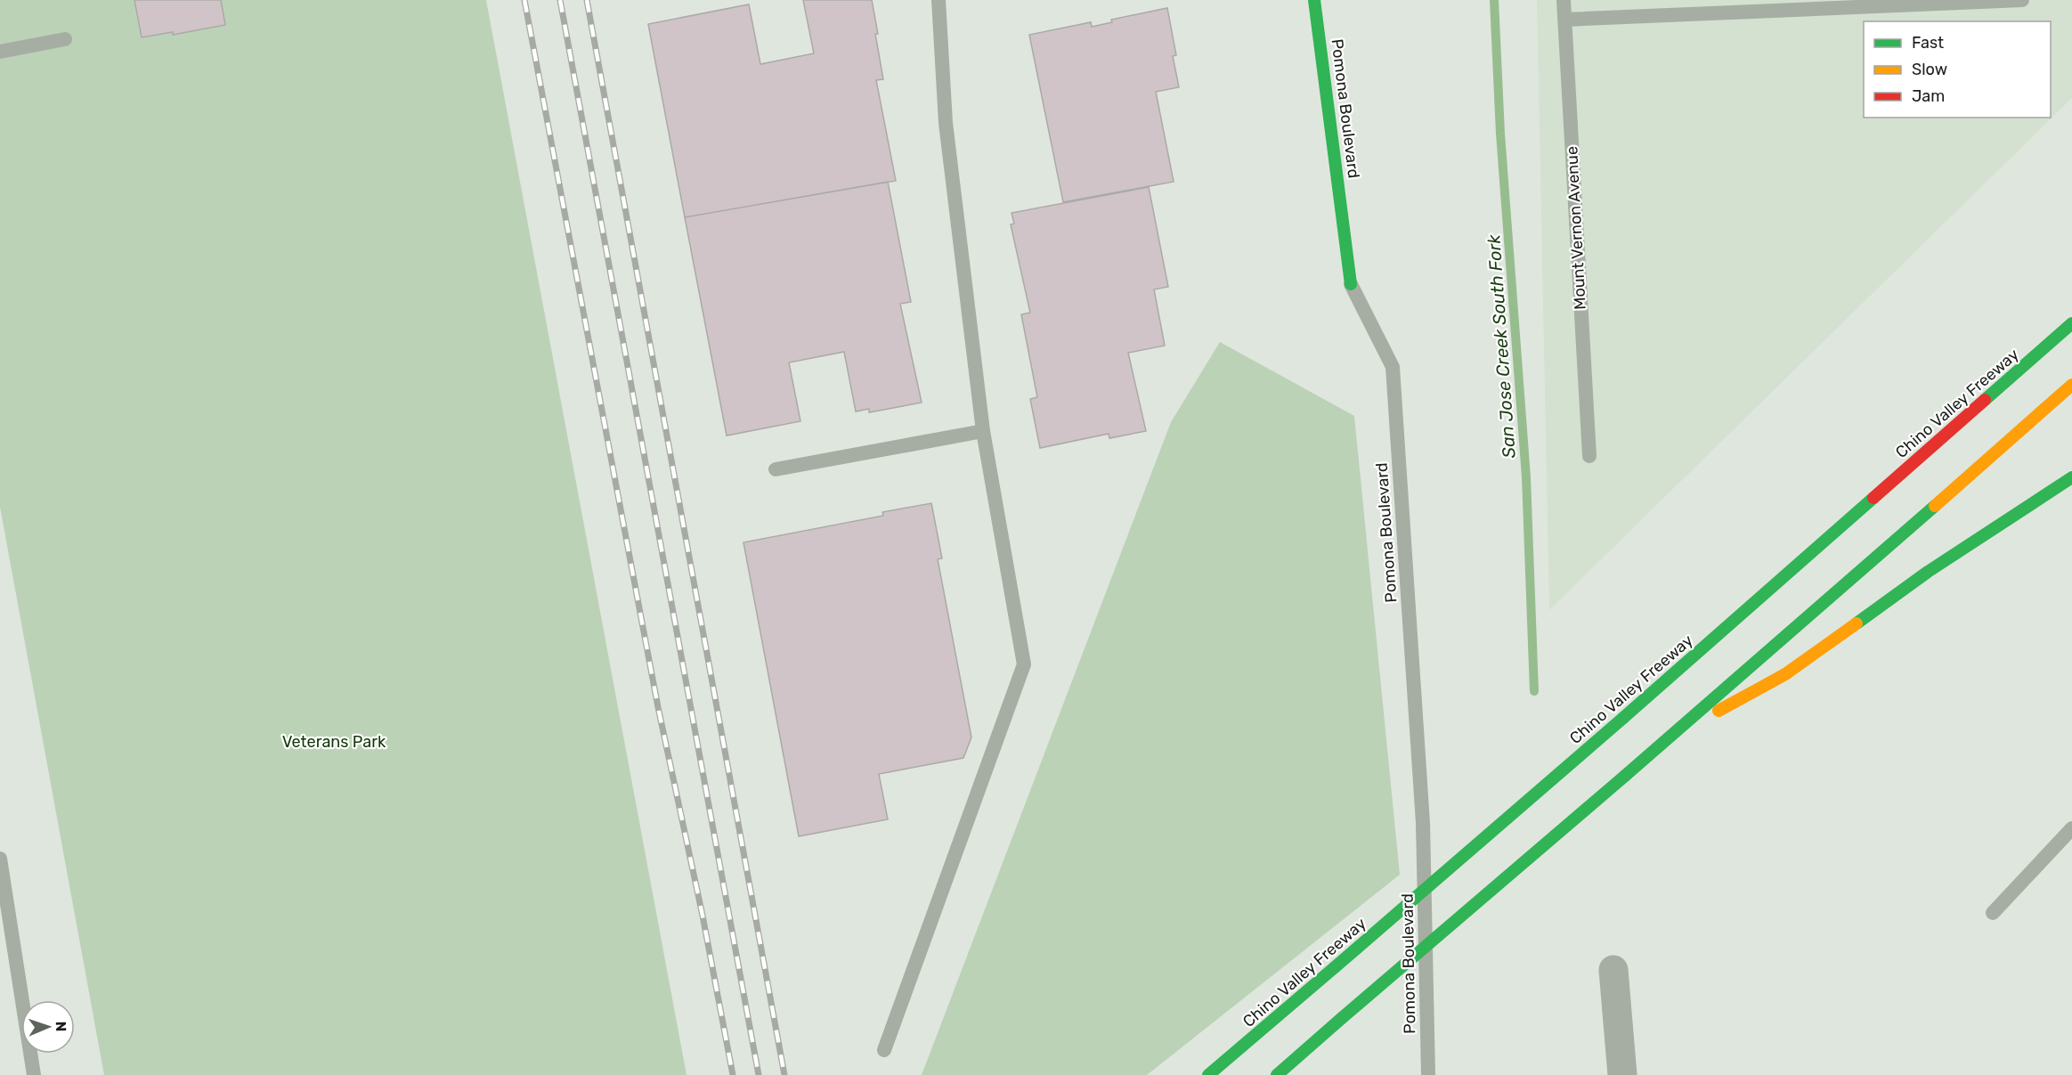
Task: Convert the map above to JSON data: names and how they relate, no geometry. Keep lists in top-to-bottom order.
{
  "streets": {
    "main road": ["Pomona Boulevard", "Chino Valley Freeway"],
    "lane": ["Mount Vernon Avenue"]
  },
  "water": ["San Jose Creek South Fork"],
  "parks": ["Veterans Park"],
  "legend": ["Fast", "Slow", "Jam"],
  "north": "right"
}
